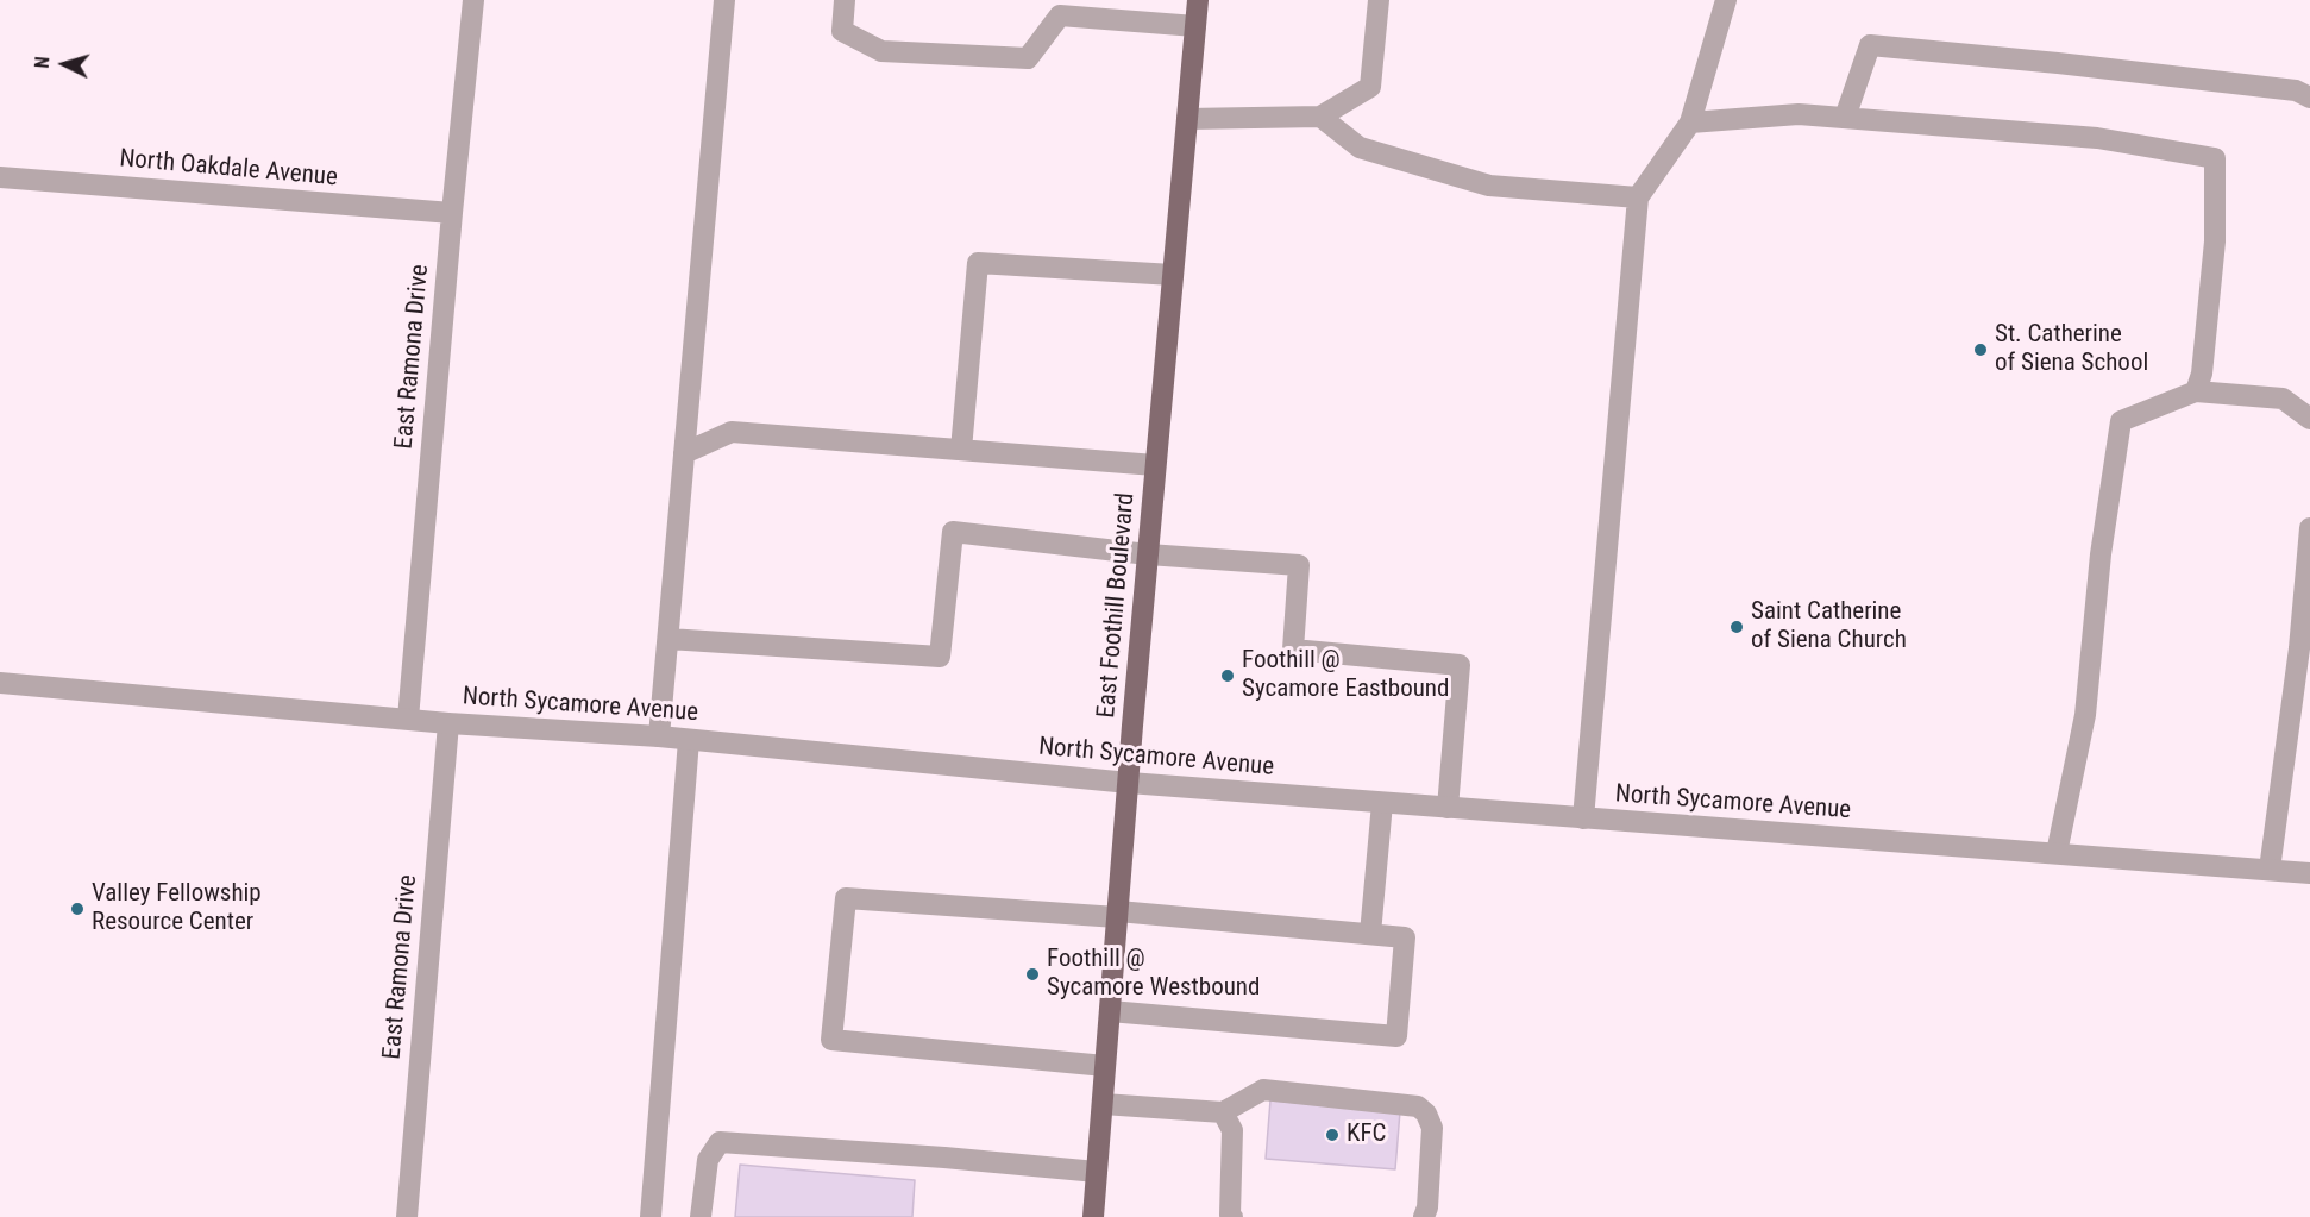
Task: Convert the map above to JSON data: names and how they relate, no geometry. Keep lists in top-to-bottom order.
{
  "streets": {
    "main road": ["East Foothill Boulevard"],
    "street": ["North Oakdale Avenue", "East Ramona Drive", "North Sycamore Avenue"]
  },
  "crossings": [
    ["North Oakdale Avenue", "East Ramona Drive"],
    ["East Ramona Drive", "North Sycamore Avenue"],
    ["East Foothill Boulevard", "North Sycamore Avenue"]
  ],
  "places": [
    "St. Catherine of Siena School",
    "Saint Catherine of Siena Church",
    "Foothill @ Sycamore Eastbound",
    "Valley Fellowship Resource Center",
    "Foothill @ Sycamore Westbound",
    "KFC"
  ],
  "north": "left"
}
